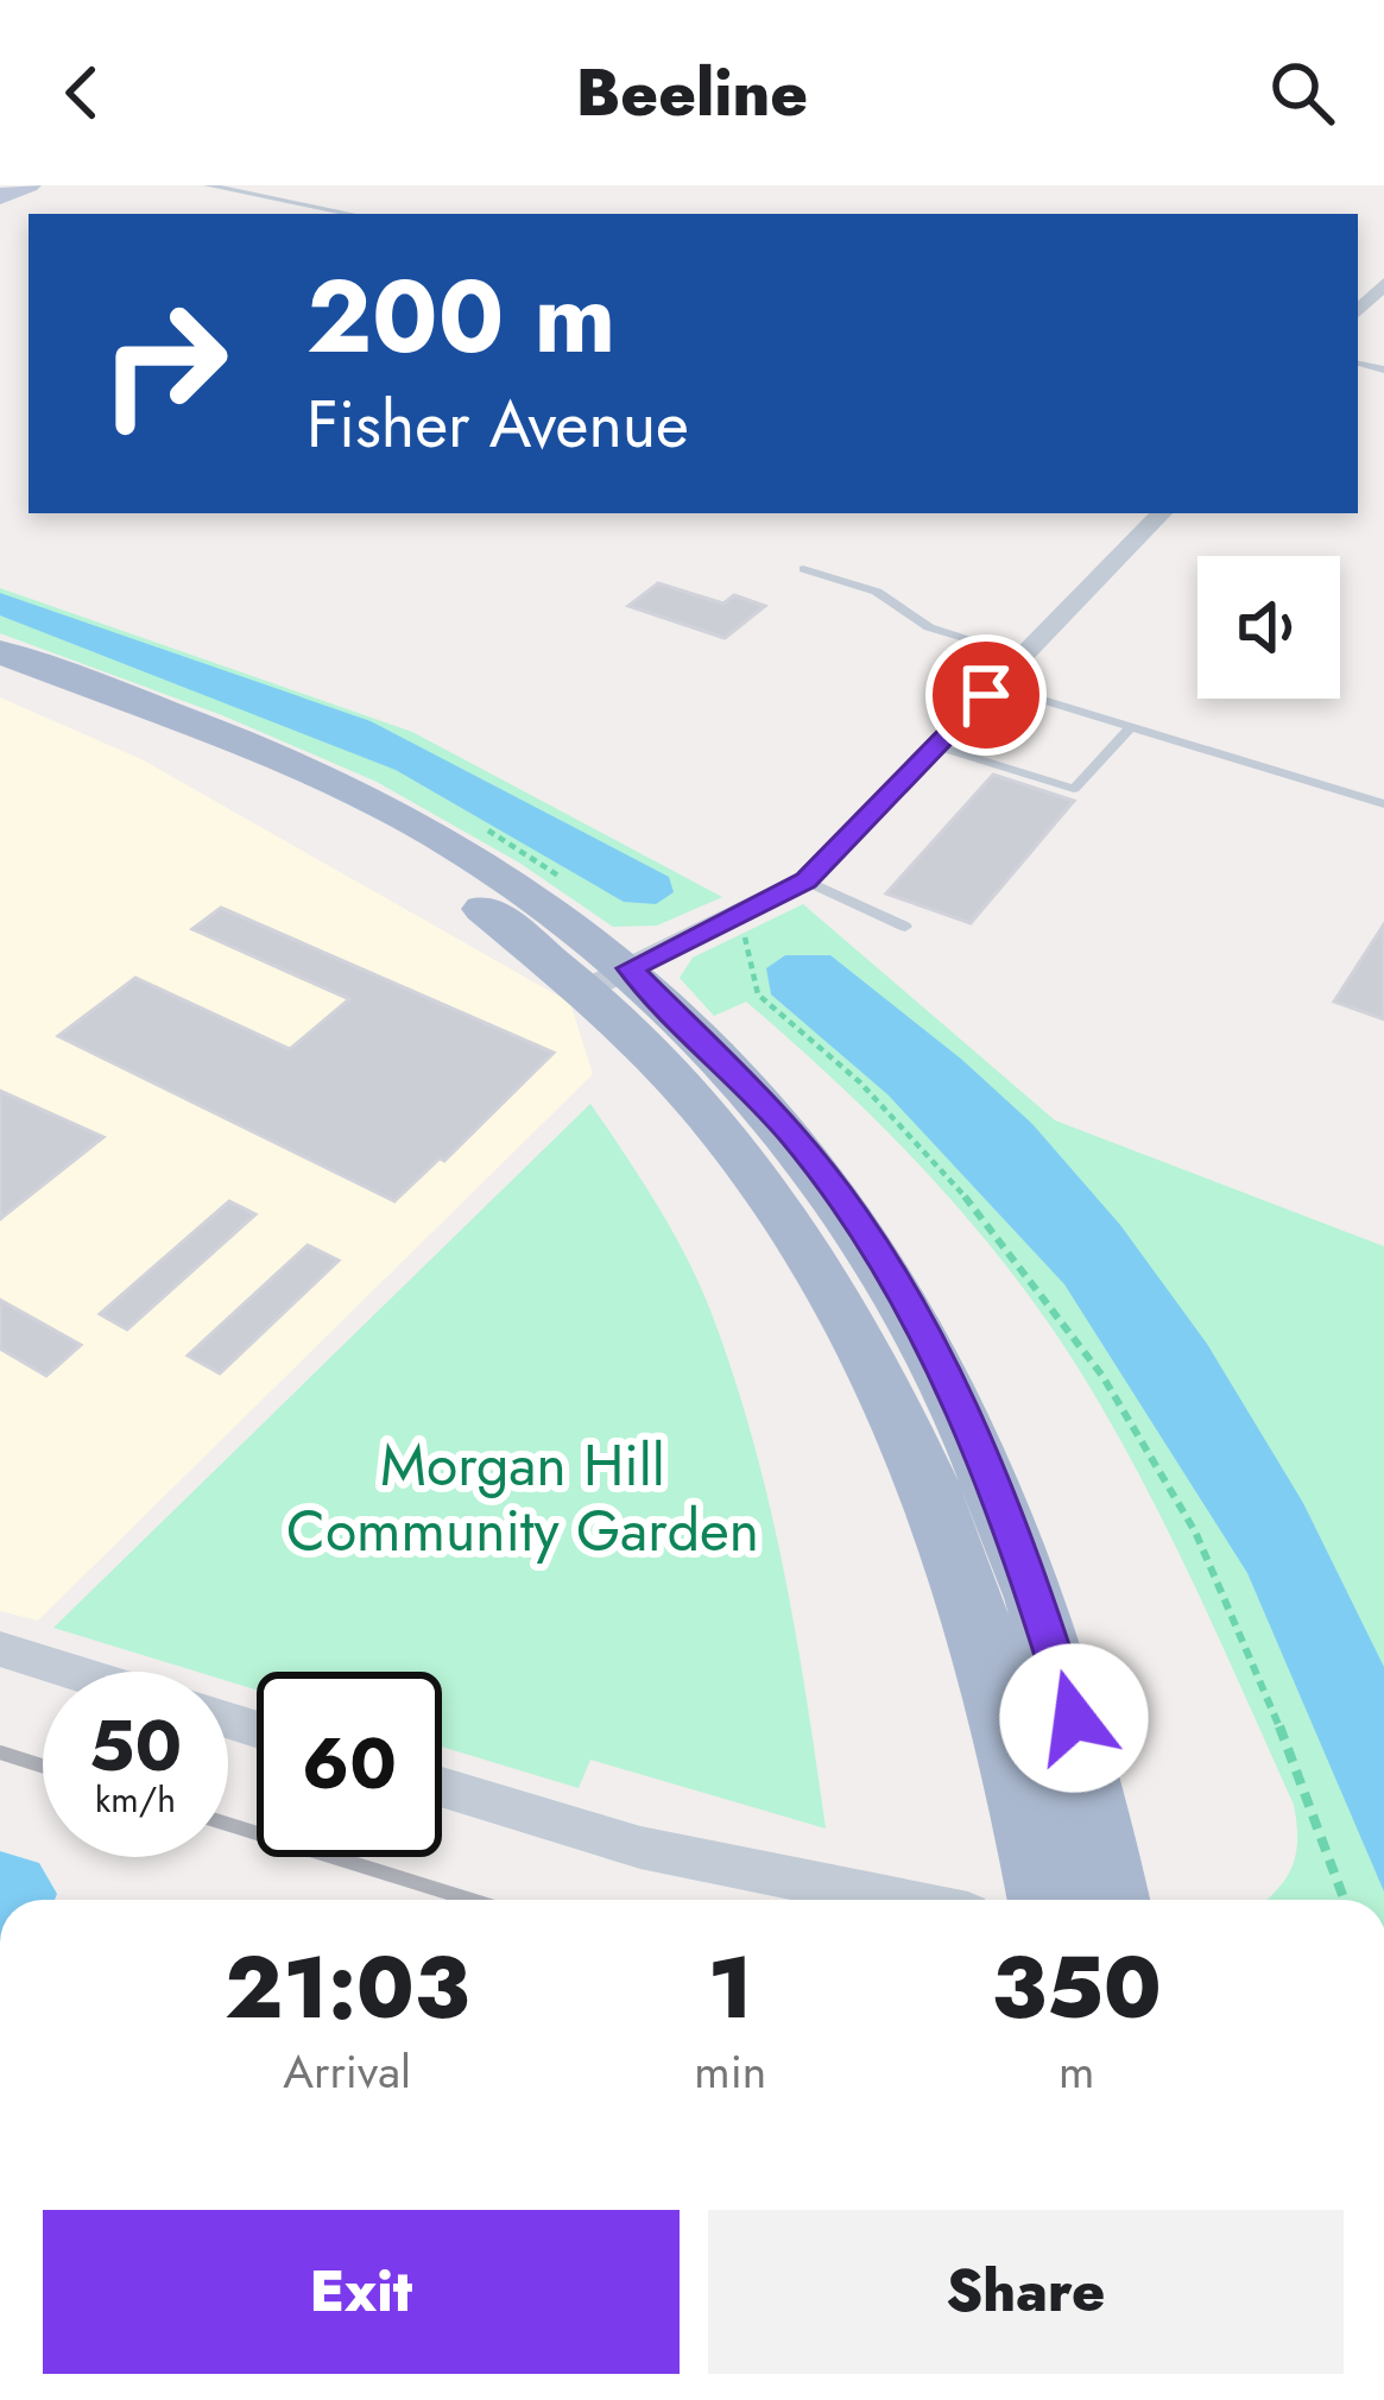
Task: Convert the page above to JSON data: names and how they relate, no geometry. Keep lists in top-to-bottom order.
{
  "parks": ["Morgan Hill Community Garden"],
  "page": {
    "header": "Beeline",
    "turn": ["200 m", "Fisher Avenue"],
    "speed": "50 km/h",
    "limit": "60",
    "eta": [
      "21:03",
      "Arrival",
      "1",
      "min",
      "350",
      "m"
    ],
    "buttons": ["Exit", "Share"]
  }
}
